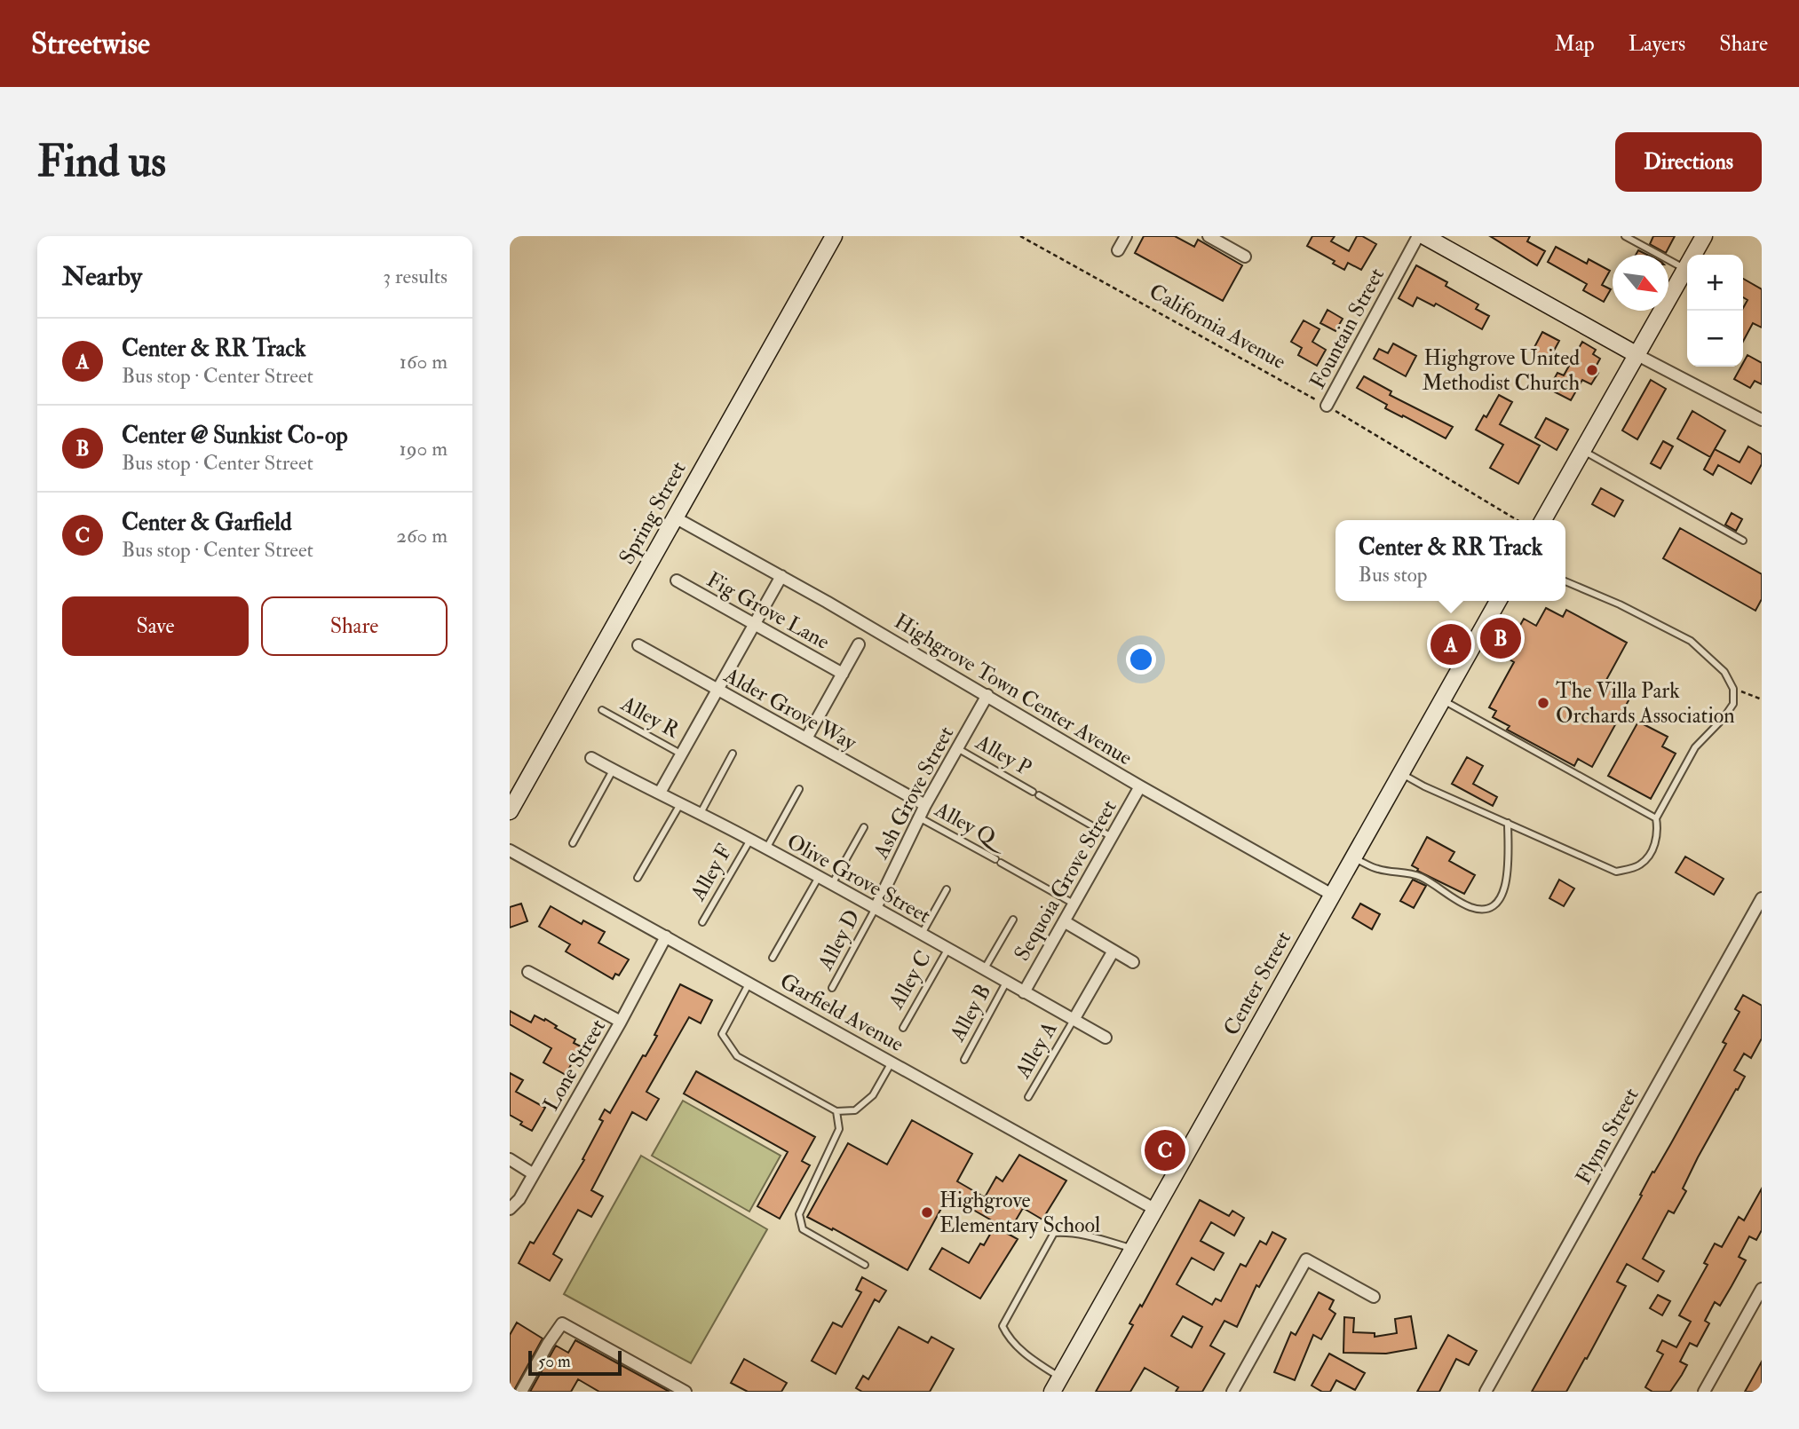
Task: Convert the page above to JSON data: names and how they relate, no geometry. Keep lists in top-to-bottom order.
{
  "streets": {
    "main road": ["Spring Street", "Center Street"],
    "street": [
      "Fountain Street",
      "Fig Grove Lane",
      "Highgrove Town Center Avenue",
      "Alder Grove Way",
      "Ash Grove Street",
      "Olive Grove Street",
      "Sequoia Grove Street",
      "Garfield Avenue",
      "Lone Street",
      "Flynn Street"
    ],
    "lane": [
      "Alley R",
      "Alley P",
      "Alley Q",
      "Alley F",
      "Alley D",
      "Alley C",
      "Alley B",
      "Alley A"
    ],
    "path": ["California Avenue"]
  },
  "crossings": [
    ["California Avenue", "Fountain Street"],
    ["Spring Street", "Highgrove Town Center Avenue"],
    ["Highgrove Town Center Avenue", "Ash Grove Street"],
    ["Highgrove Town Center Avenue", "Sequoia Grove Street"],
    ["Highgrove Town Center Avenue", "Center Street"],
    ["Alder Grove Way", "Ash Grove Street"],
    ["Alley P", "Ash Grove Street"],
    ["Alley P", "Sequoia Grove Street"],
    ["Ash Grove Street", "Alley Q"],
    ["Ash Grove Street", "Olive Grove Street"],
    ["Ash Grove Street", "Alley D"],
    ["Alley Q", "Sequoia Grove Street"],
    ["Alley F", "Olive Grove Street"],
    ["Olive Grove Street", "Sequoia Grove Street"],
    ["Olive Grove Street", "Alley D"],
    ["Olive Grove Street", "Alley C"],
    ["Olive Grove Street", "Alley B"],
    ["Olive Grove Street", "Alley A"],
    ["Center Street", "Garfield Avenue"],
    ["Garfield Avenue", "Lone Street"]
  ],
  "places": ["Highgrove United Methodist Church", "The Villa Park Orchards Association", "Highgrove Elementary School"],
  "scale_bar": "50 m",
  "north": "bottom right",
  "page": {
    "header": "Streetwise",
    "nav": ["Map", "Layers", "Share"],
    "buttons": [
      "Directions",
      ["Save", "Share"]
    ],
    "title": "Find us",
    "heading": ["Nearby", "3 results"],
    "map_buttons": ["+", "−"],
    "list": [
      {
        "mark": "A",
        "name": "Center & RR Track",
        "note": "Bus stop · Center Street",
        "value": "160 m"
      },
      {
        "mark": "B",
        "name": "Center @ Sunkist Co-op",
        "note": "Bus stop · Center Street",
        "value": "190 m"
      },
      {
        "mark": "C",
        "name": "Center & Garfield",
        "note": "Bus stop · Center Street",
        "value": "260 m"
      }
    ],
    "popup": ["Center & RR Track", "Bus stop"],
    "pins": ["B", "A", "C"],
    "scale": "50 m"
  }
}
